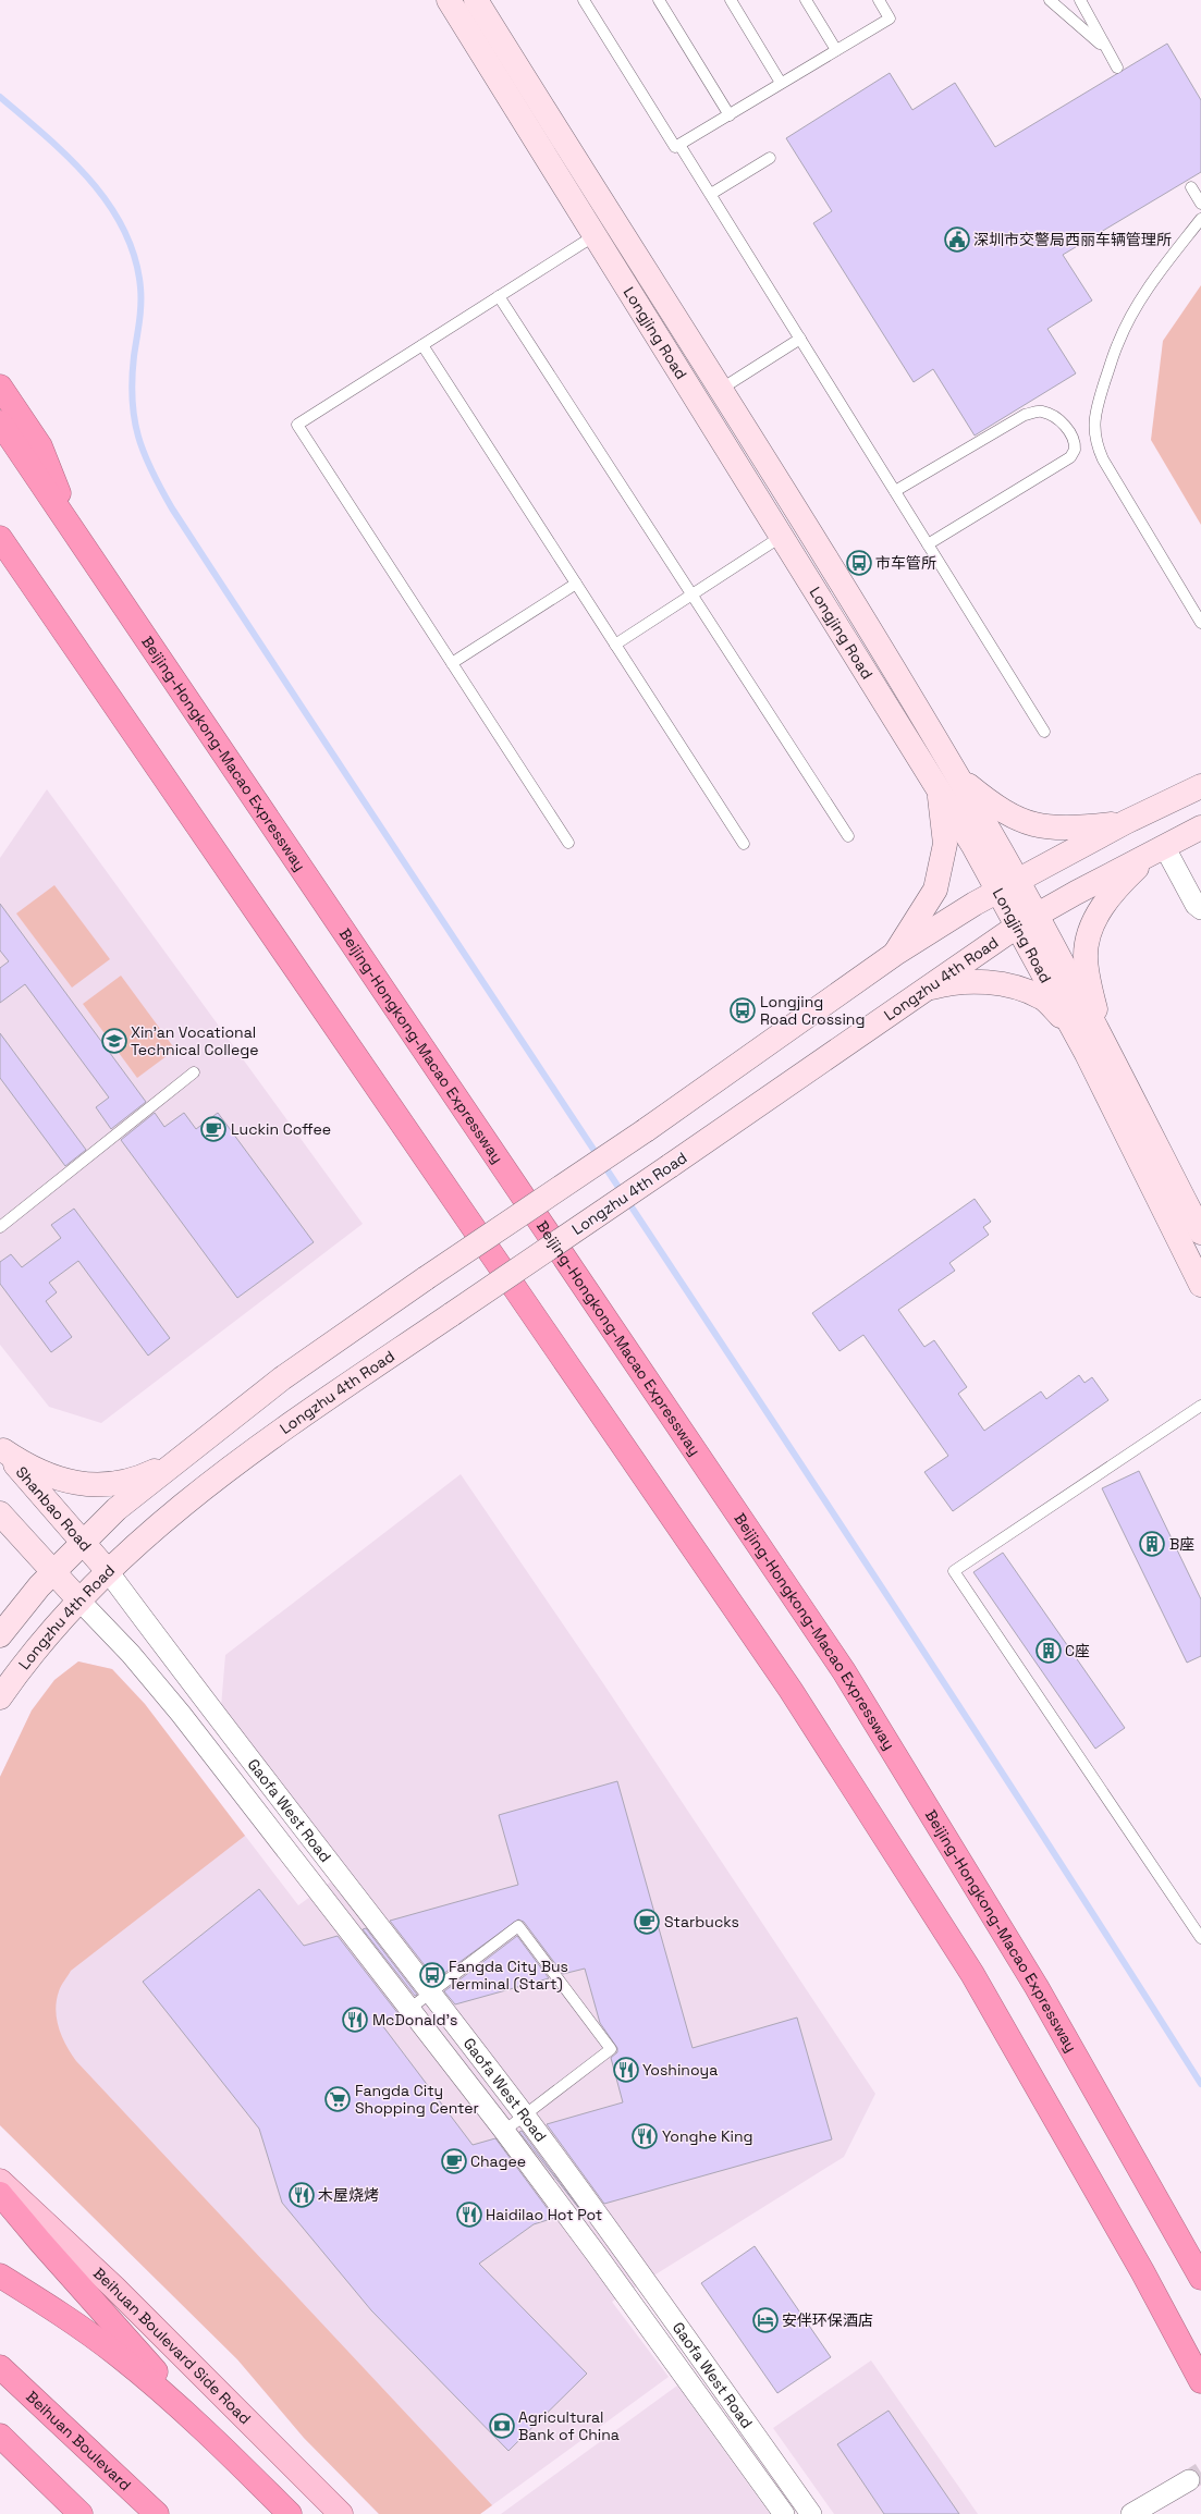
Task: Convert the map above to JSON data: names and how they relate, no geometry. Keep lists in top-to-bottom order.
{
  "streets": {
    "highway": ["Beijing-Hongkong-Macao Expressway", "Beihuan Boulevard"],
    "main road": [
      "Longjing Road",
      "Longzhu 4th Road",
      "Shanbao Road",
      "Beihuan Boulevard Side Road"
    ],
    "street": ["Gaofa West Road"]
  },
  "crossings": [
    ["Longjing Road", "Longzhu 4th Road"],
    ["Longzhu 4th Road", "Shanbao Road"],
    ["Longzhu 4th Road", "Gaofa West Road"],
    ["Shanbao Road", "Gaofa West Road"]
  ],
  "places": {
    "public building": ["深圳市交警局西丽车辆管理所"],
    "bus stop": ["市车管所", "Longjing Road Crossing", "Fangda City Bus Terminal (Start)"],
    "school or university": ["Xin'an Vocational Technical College"],
    "cafe": ["Luckin Coffee", "Starbucks", "Chagee"],
    "building": ["B座", "C座"],
    "restaurant": [
      "McDonald's",
      "Yoshinoya",
      "Yonghe King",
      "木屋烧烤",
      "Haidilao Hot Pot"
    ],
    "supermarket": ["Fangda City Shopping Center"],
    "hotel": ["安伴环保酒店"],
    "bank": ["Agricultural Bank of China"]
  }
}
